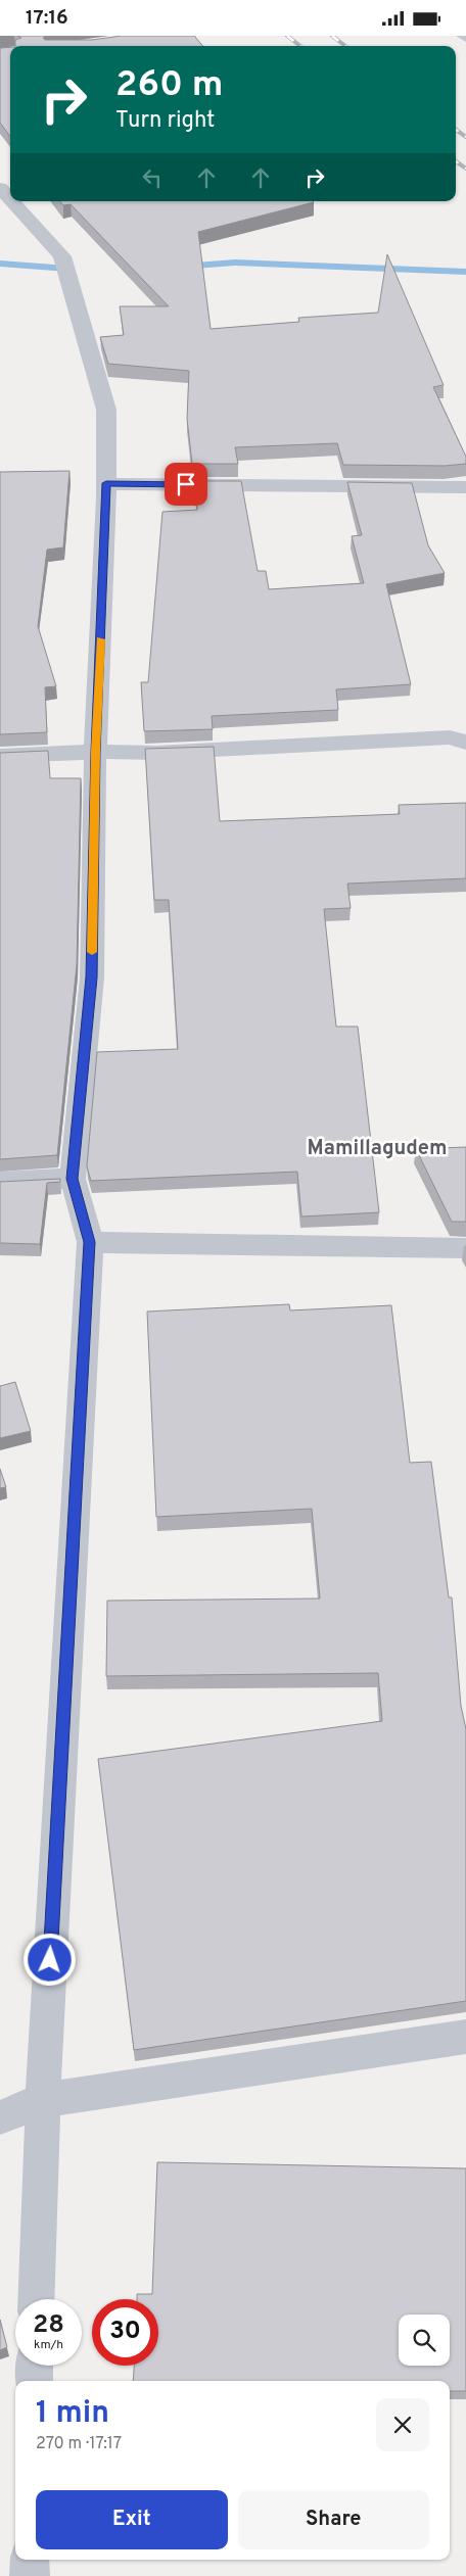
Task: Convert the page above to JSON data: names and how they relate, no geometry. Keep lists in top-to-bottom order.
{
  "districts": ["Mamillagudem"],
  "page": {
    "status": "17:16",
    "turn": ["260 m", "Turn right"],
    "speed": "28 km/h",
    "limit": "30",
    "heading": ["1 min", "270 m · 17:17"],
    "buttons": ["Exit", "Share"]
  }
}
